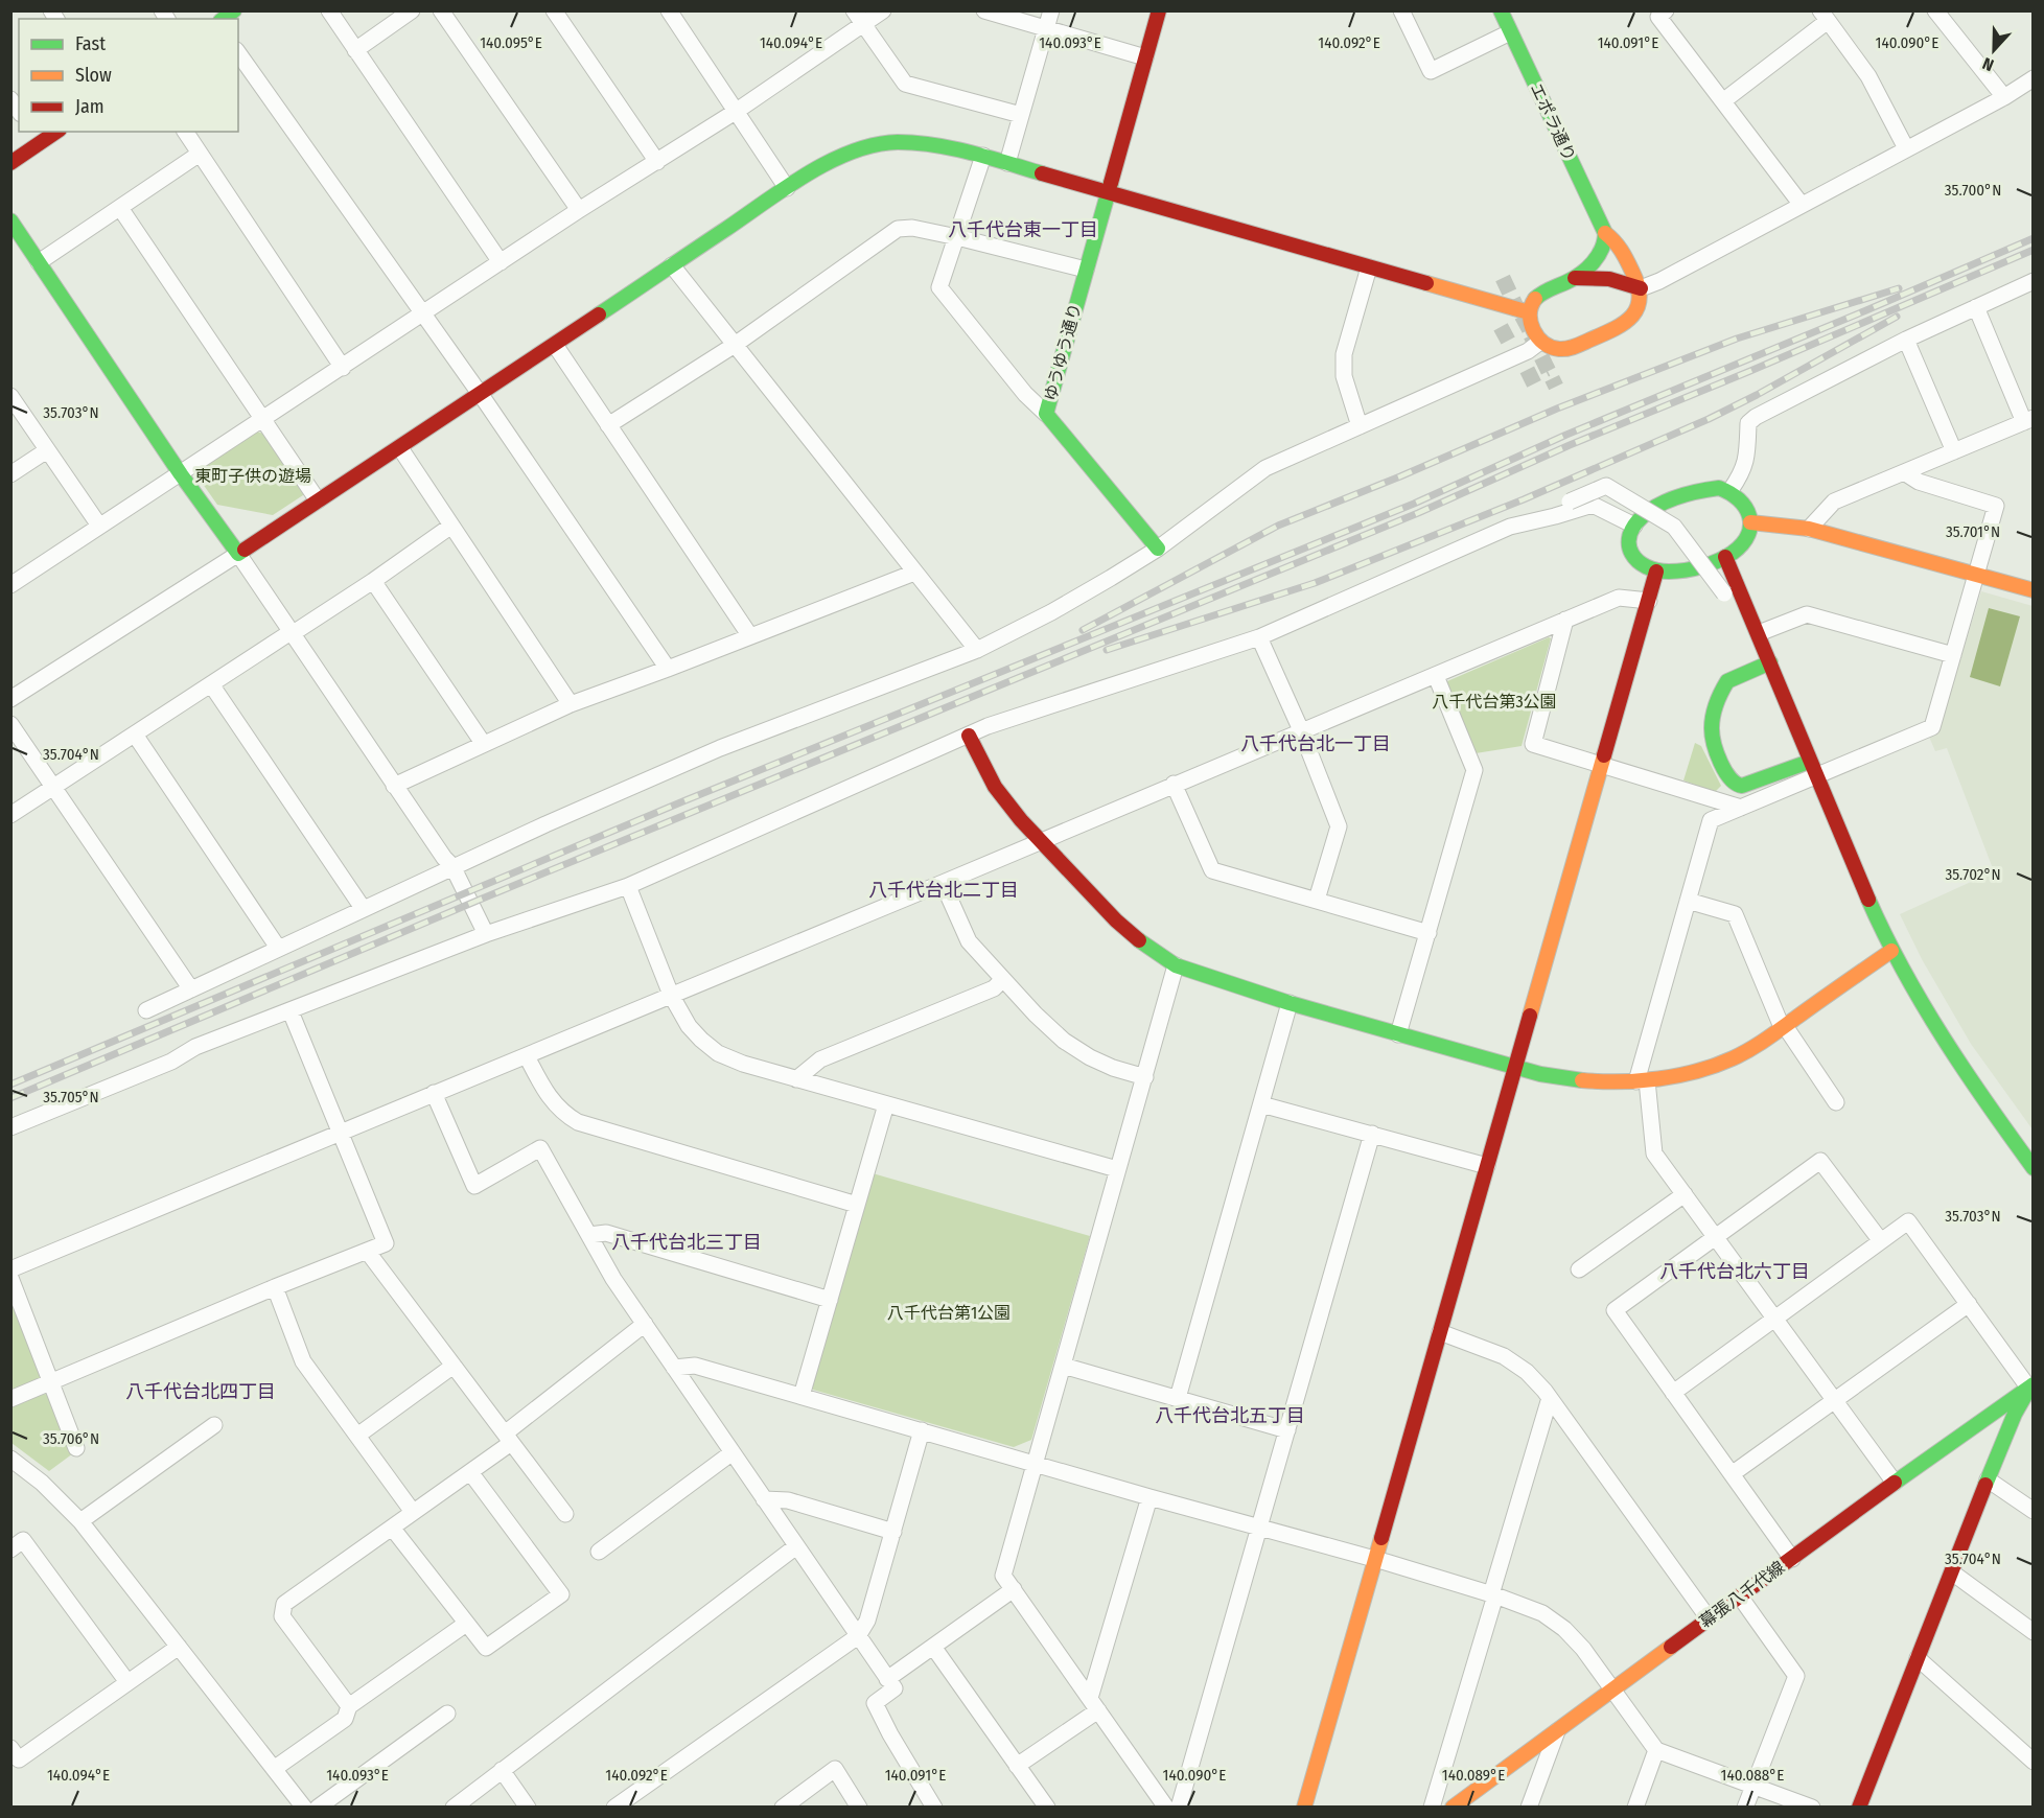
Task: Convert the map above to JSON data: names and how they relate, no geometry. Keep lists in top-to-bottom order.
{
  "streets": {
    "street": ["エポラ通り", "ゆうゆう通り", "幕張八千代線"]
  },
  "districts": [
    "八千代台東一丁目",
    "八千代台北一丁目",
    "八千代台北二丁目",
    "八千代台北三丁目",
    "八千代台北六丁目",
    "八千代台北四丁目",
    "八千代台北五丁目"
  ],
  "parks": ["東町子供の遊場", "八千代台第3公園", "八千代台第1公園"],
  "legend": ["Fast", "Slow", "Jam"],
  "north": "bottom",
  "coordinates": [
    "140.091°E",
    "140.095°E",
    "140.094°E",
    "140.093°E",
    "140.092°E",
    "140.090°E",
    "35.700°N",
    "35.703°N",
    "35.701°N",
    "35.704°N",
    "35.702°N",
    "35.705°N",
    "35.706°N",
    "140.089°E",
    "140.088°E"
  ]
}
